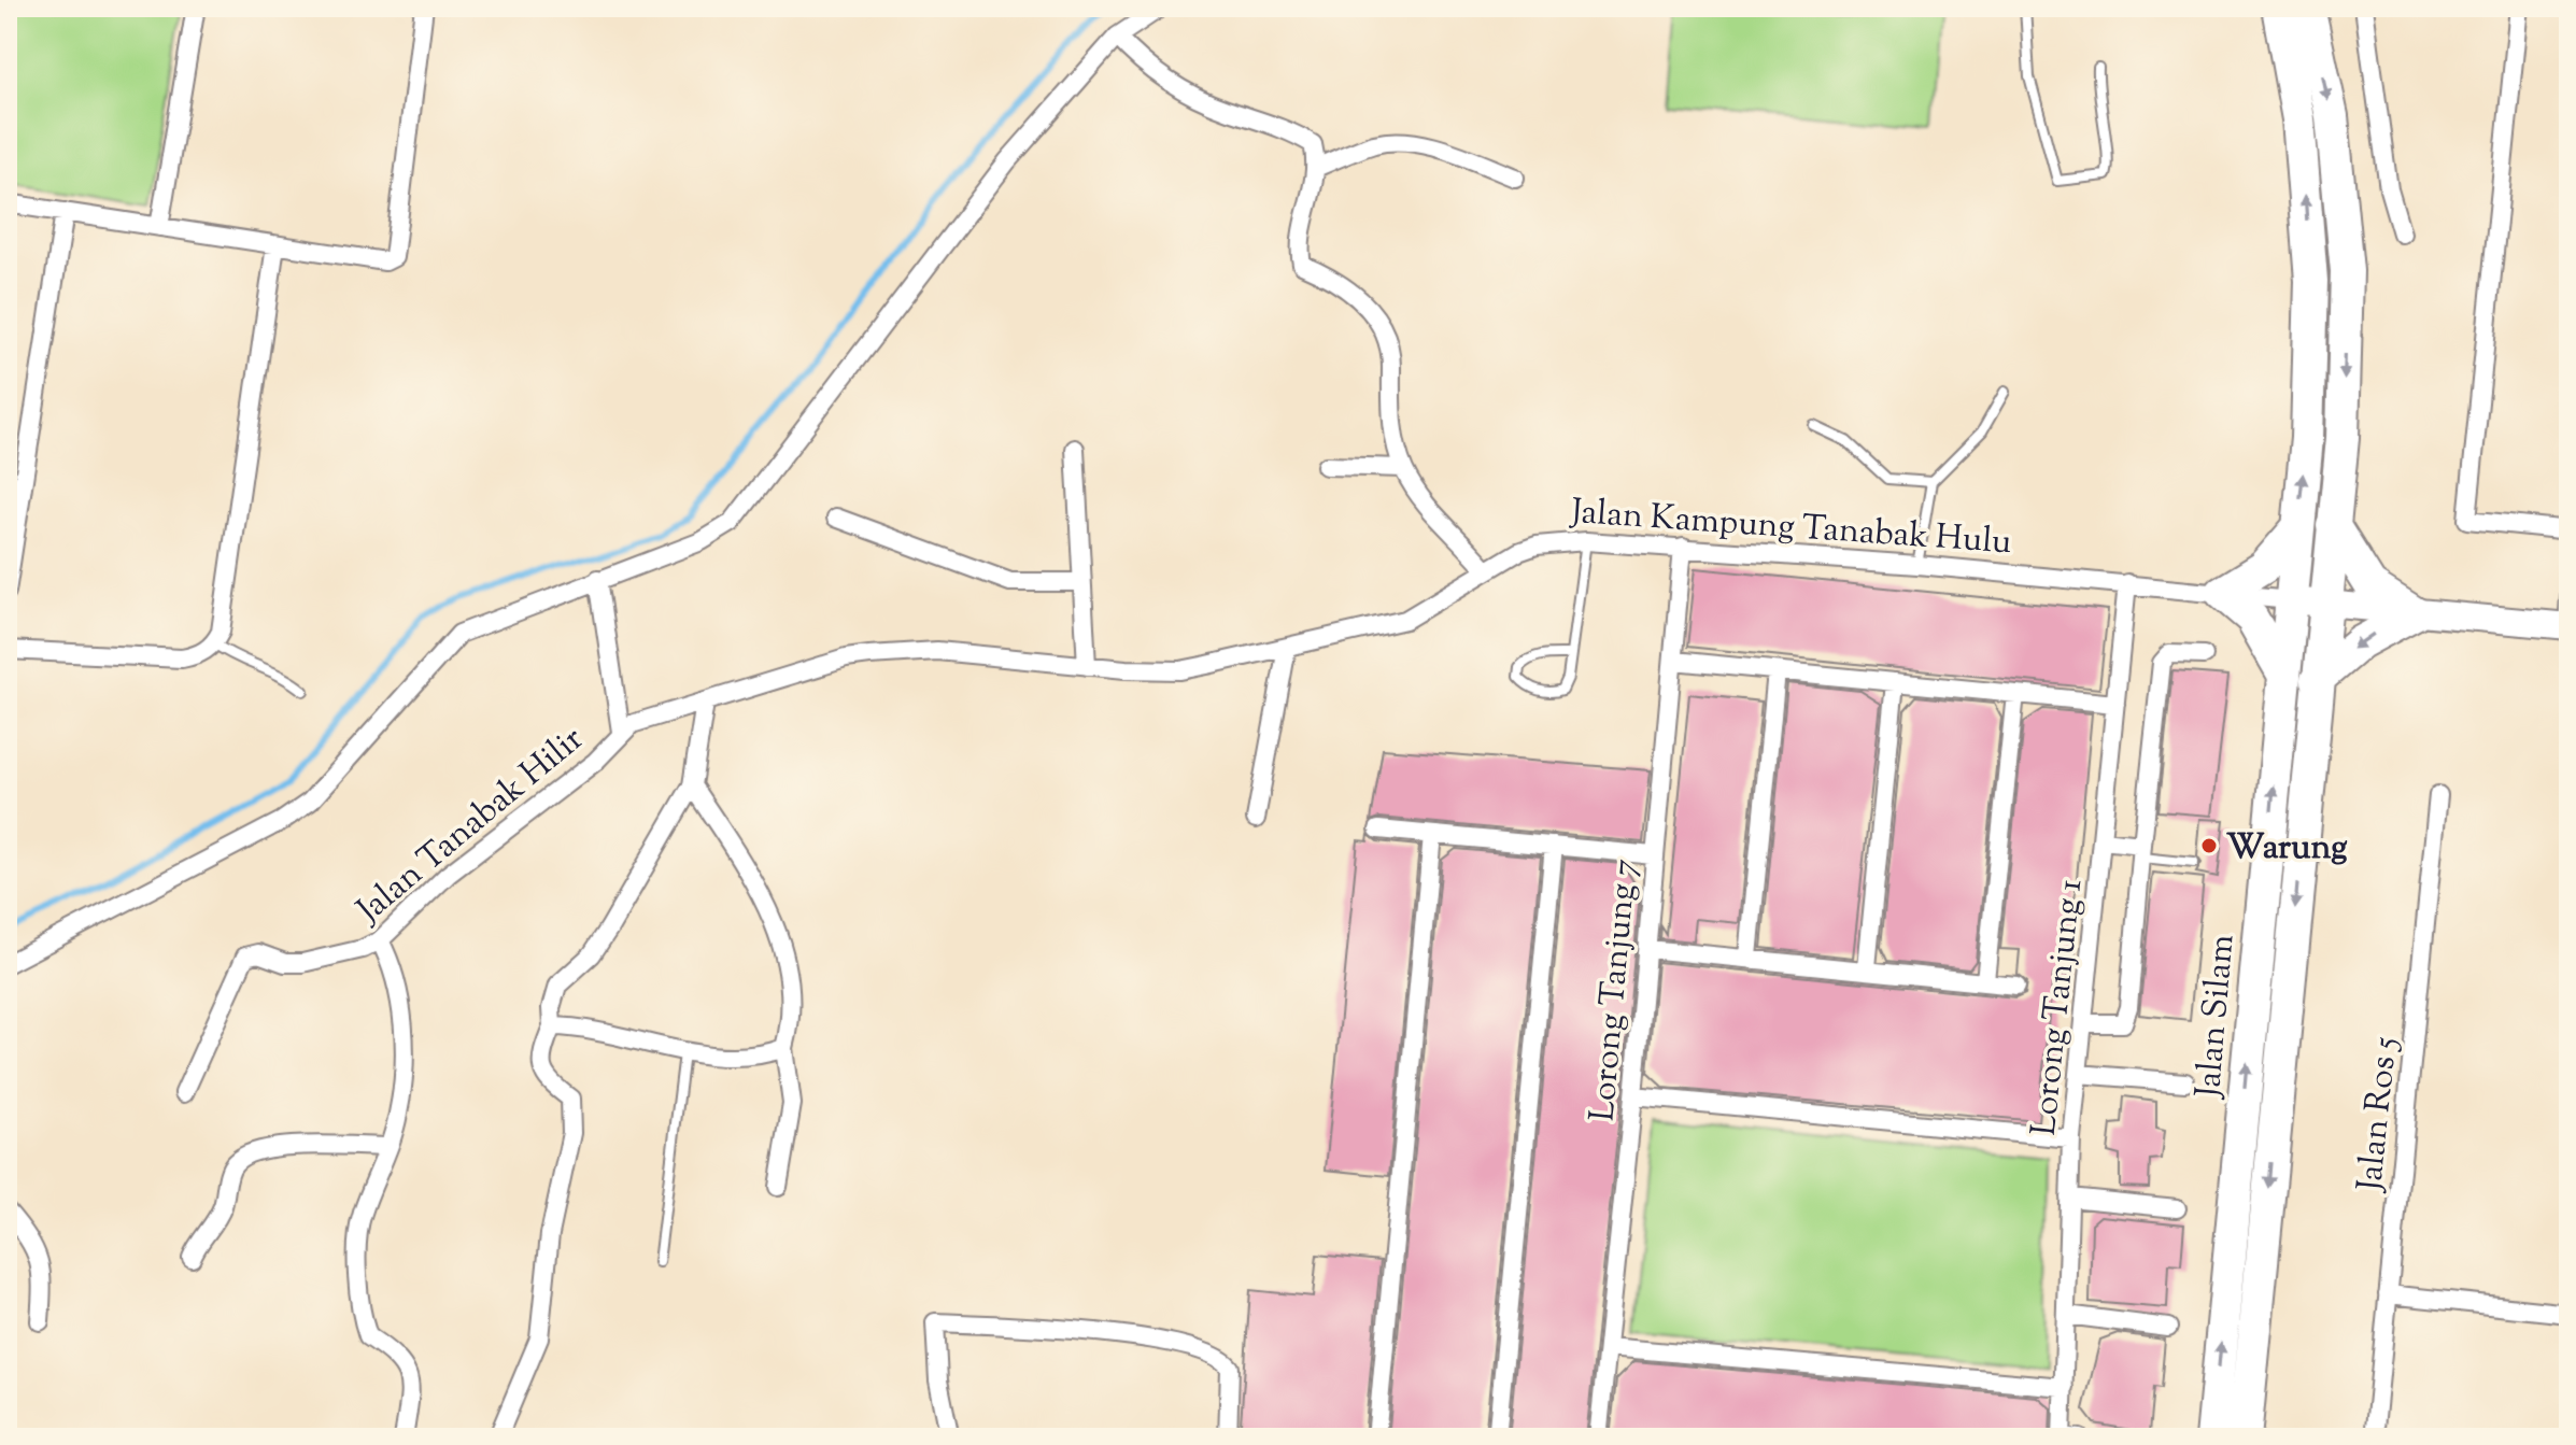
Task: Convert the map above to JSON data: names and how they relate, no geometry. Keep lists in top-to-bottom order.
{
  "streets": {
    "highway": ["Jalan Silam"],
    "main road": ["Jalan Kampung Tanabak Hulu"],
    "street": [
      "Jalan Tanabak Hilir",
      "Lorong Tanjung 7",
      "Lorong Tanjung 1",
      "Jalan Ros 5"
    ]
  },
  "crossings": [
    ["Jalan Kampung Tanabak Hulu", "Jalan Tanabak Hilir"],
    ["Jalan Kampung Tanabak Hulu", "Lorong Tanjung 7"],
    ["Jalan Kampung Tanabak Hulu", "Lorong Tanjung 1"],
    ["Jalan Kampung Tanabak Hulu", "Jalan Silam"]
  ],
  "places": ["Warung"]
}
